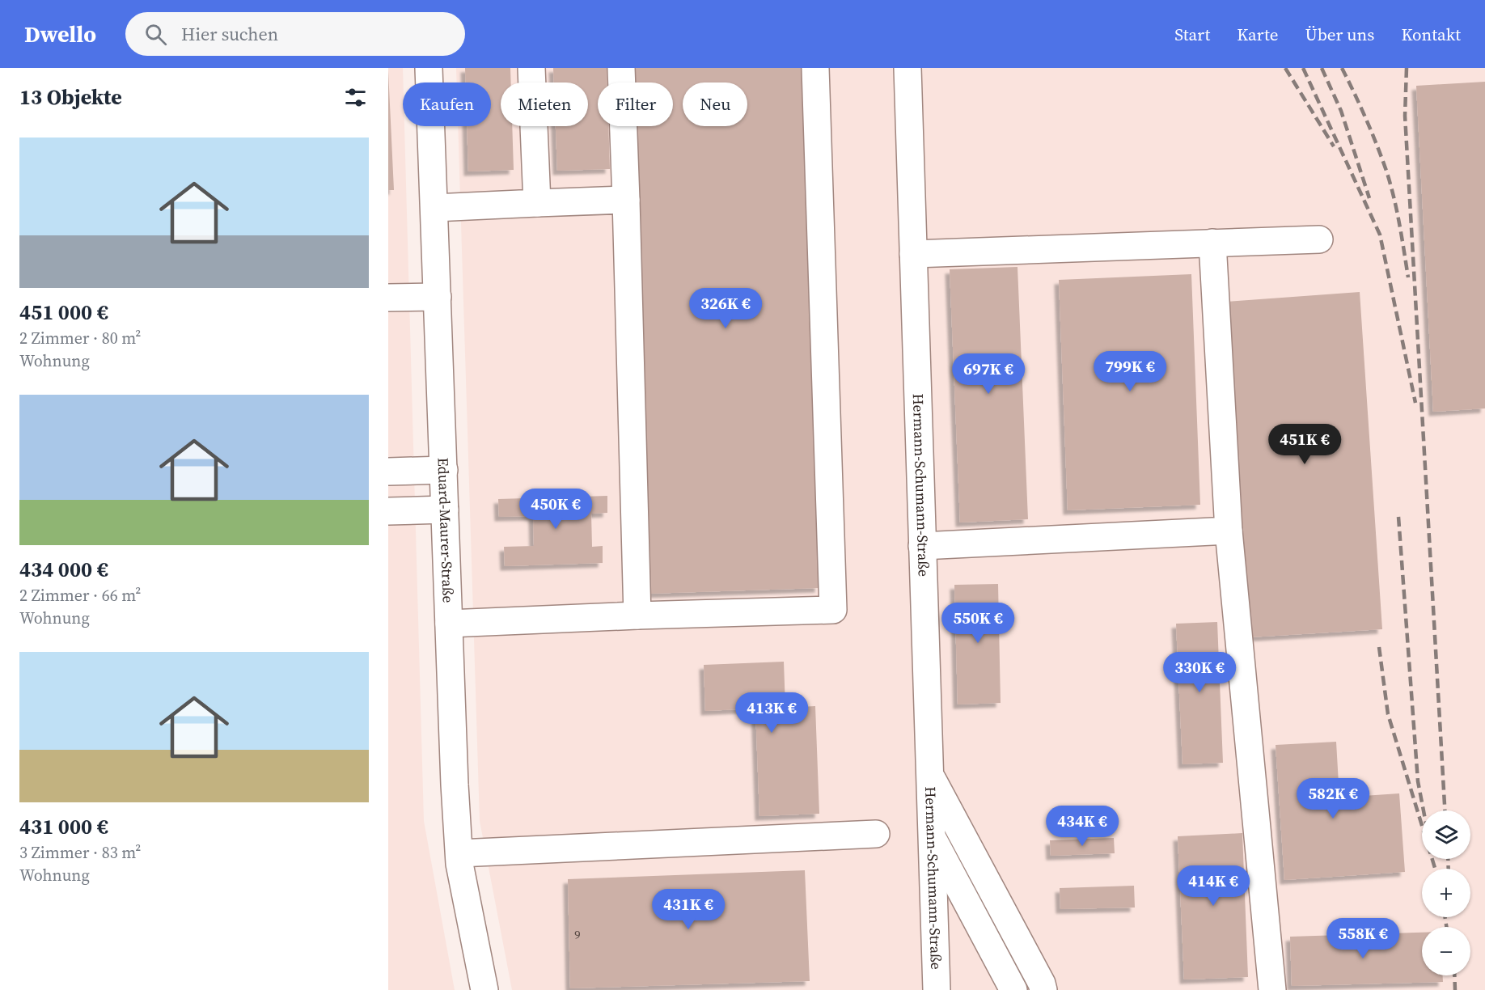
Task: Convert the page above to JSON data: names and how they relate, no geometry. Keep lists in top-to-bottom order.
{
  "streets": {
    "street": ["Hermann-Schumann-Straße", "Eduard-Maurer-Straße"]
  },
  "house_numbers": ["9"],
  "page": {
    "header": "Dwello",
    "search": "Hier suchen",
    "nav": [
      "Start",
      "Karte",
      "Über uns",
      "Kontakt"
    ],
    "heading": "13 Objekte",
    "chip": [
      "Kaufen",
      "Mieten",
      "Filter",
      "Neu"
    ],
    "list": [
      {
        "name": "451 000 €",
        "note": "2 Zimmer · 80 m² · Wohnung"
      },
      {
        "name": "434 000 €",
        "note": "2 Zimmer · 66 m² · Wohnung"
      },
      {
        "name": "431 000 €",
        "note": "3 Zimmer · 83 m² · Wohnung"
      }
    ],
    "price": [
      "326K €",
      "799K €",
      "697K €",
      "451K €",
      "450K €",
      "550K €",
      "330K €",
      "413K €",
      "582K €",
      "434K €",
      "414K €",
      "431K €",
      "558K €"
    ],
    "map_buttons": ["+", "−"]
  }
}
